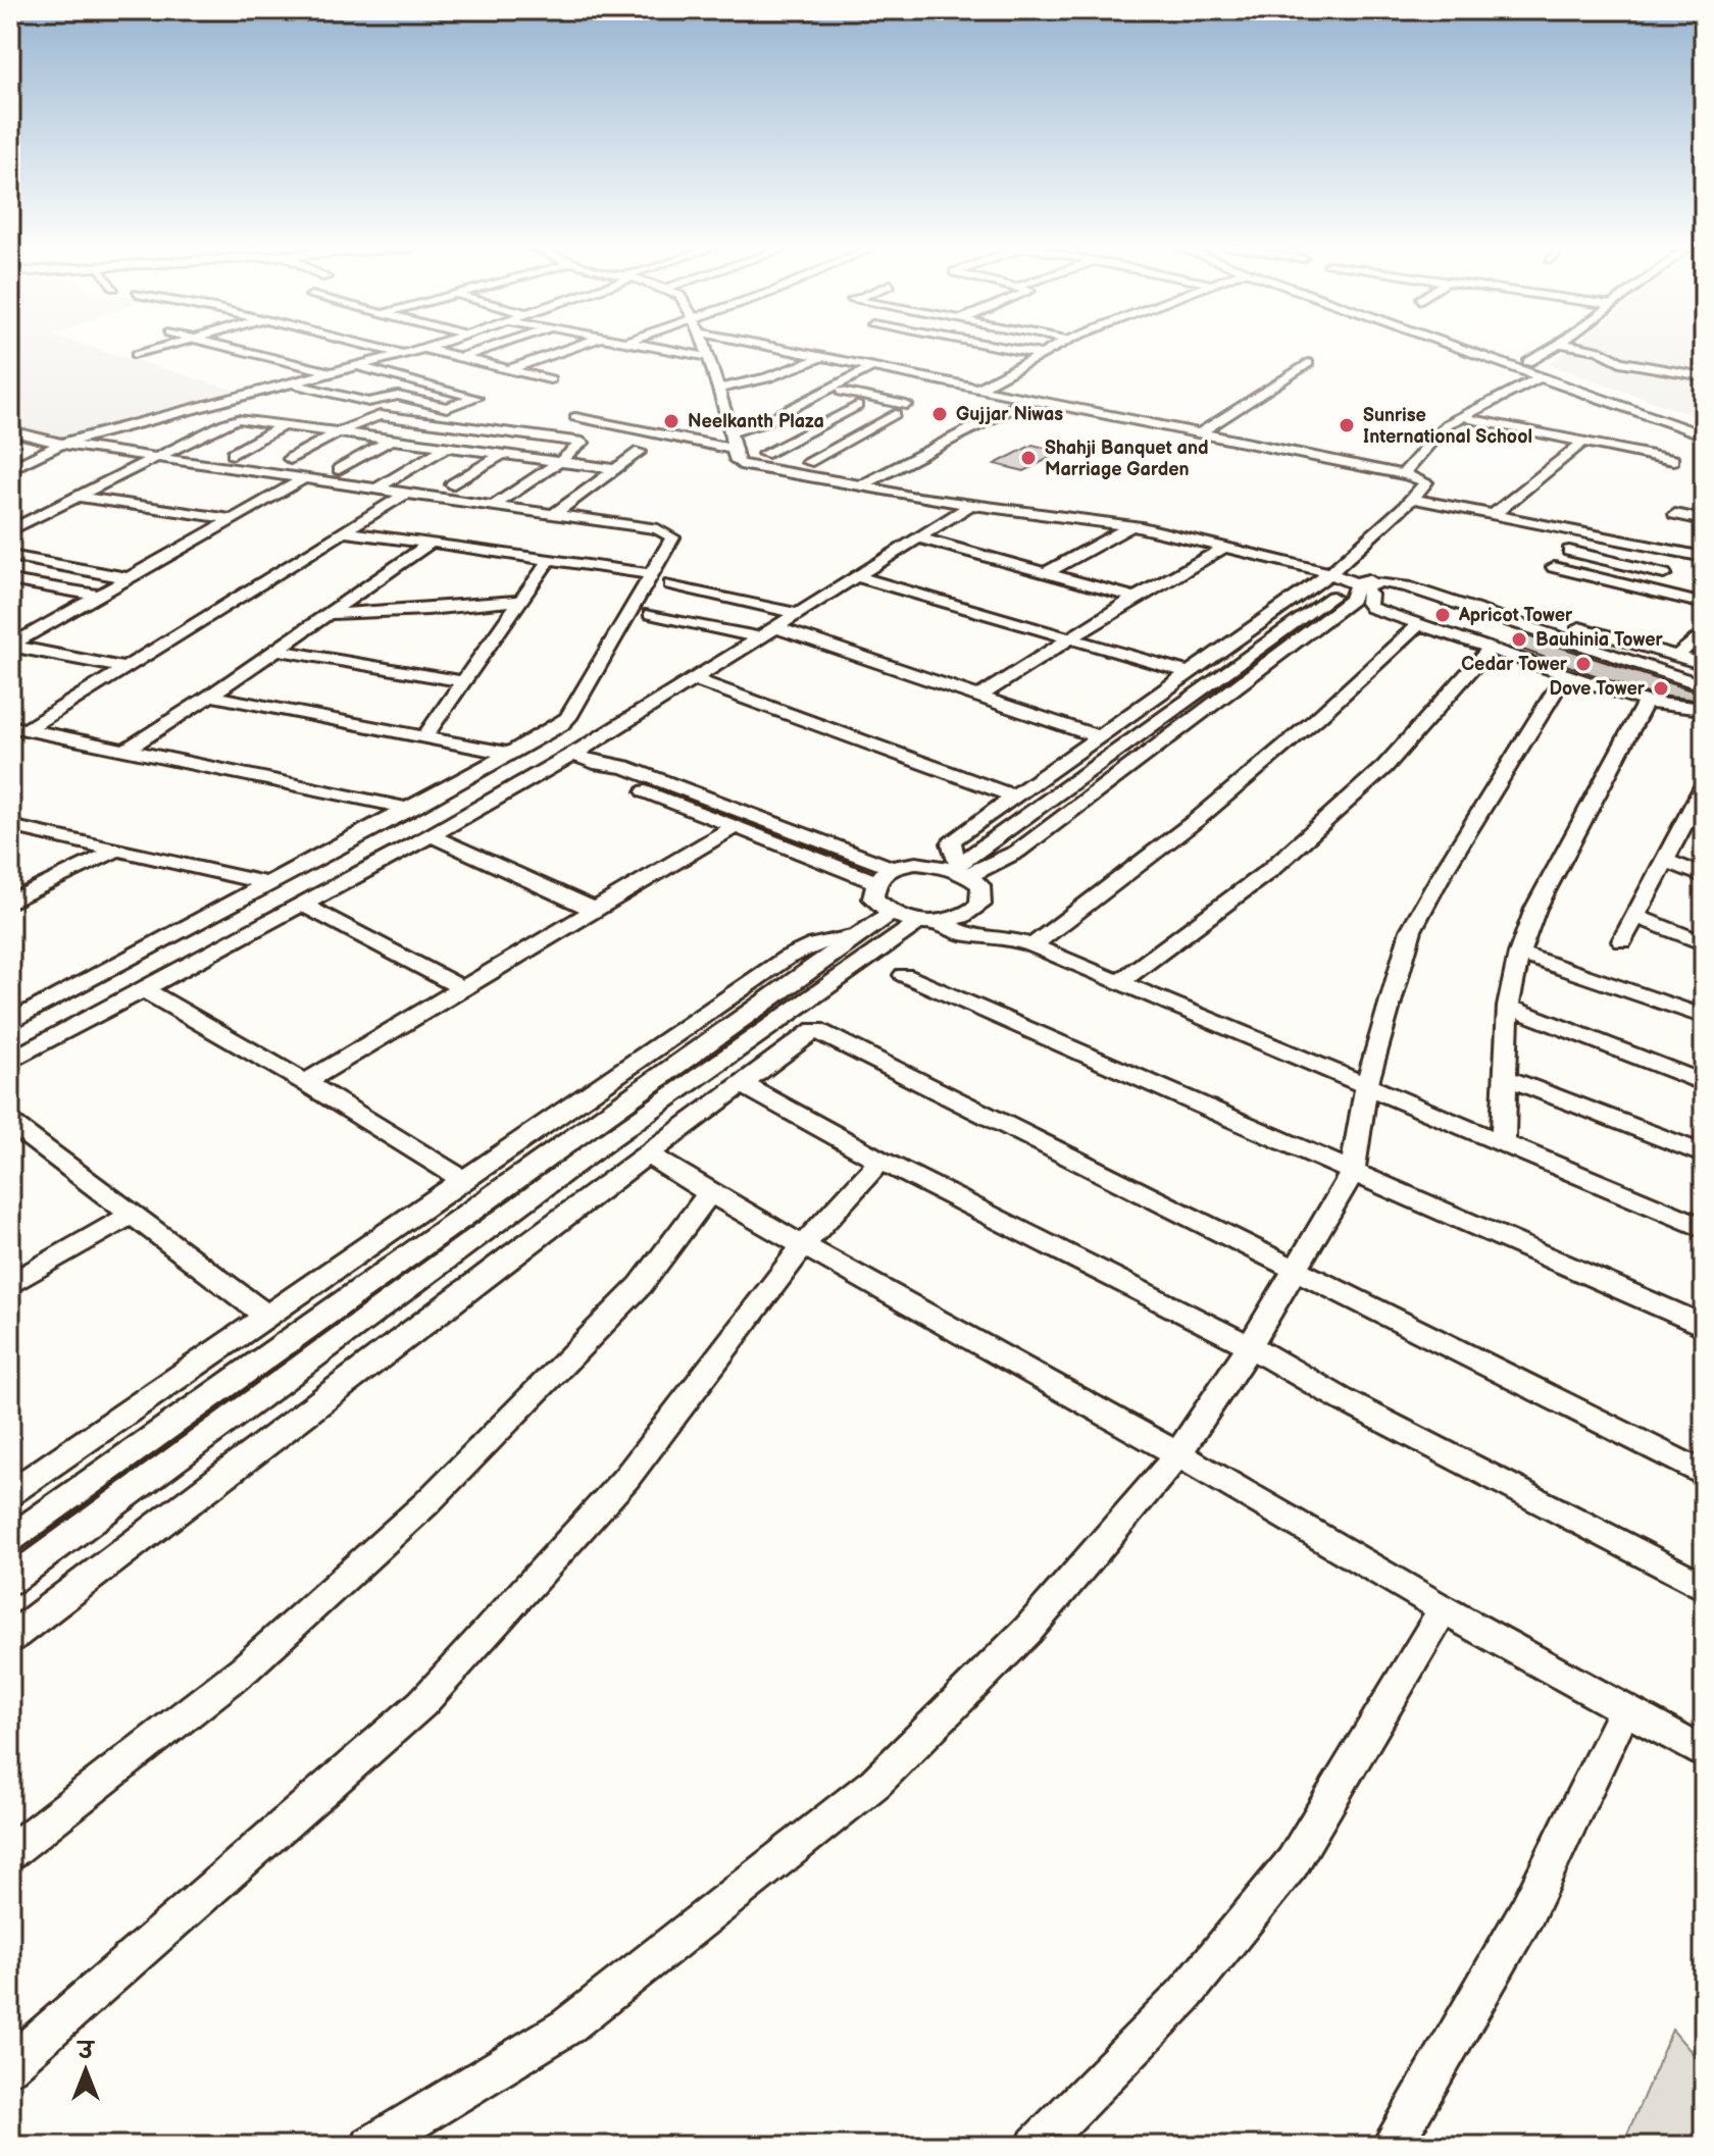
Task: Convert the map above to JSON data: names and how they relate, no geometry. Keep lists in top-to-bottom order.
{
  "places": [
    "Gujjar Niwas",
    "Neelkanth Plaza",
    "Sunrise International School",
    "Shahji Banquet and Marriage Garden",
    "Apricot Tower",
    "Bauhinia Tower",
    "Cedar Tower",
    "Dove Tower"
  ],
  "north": "top"
}
